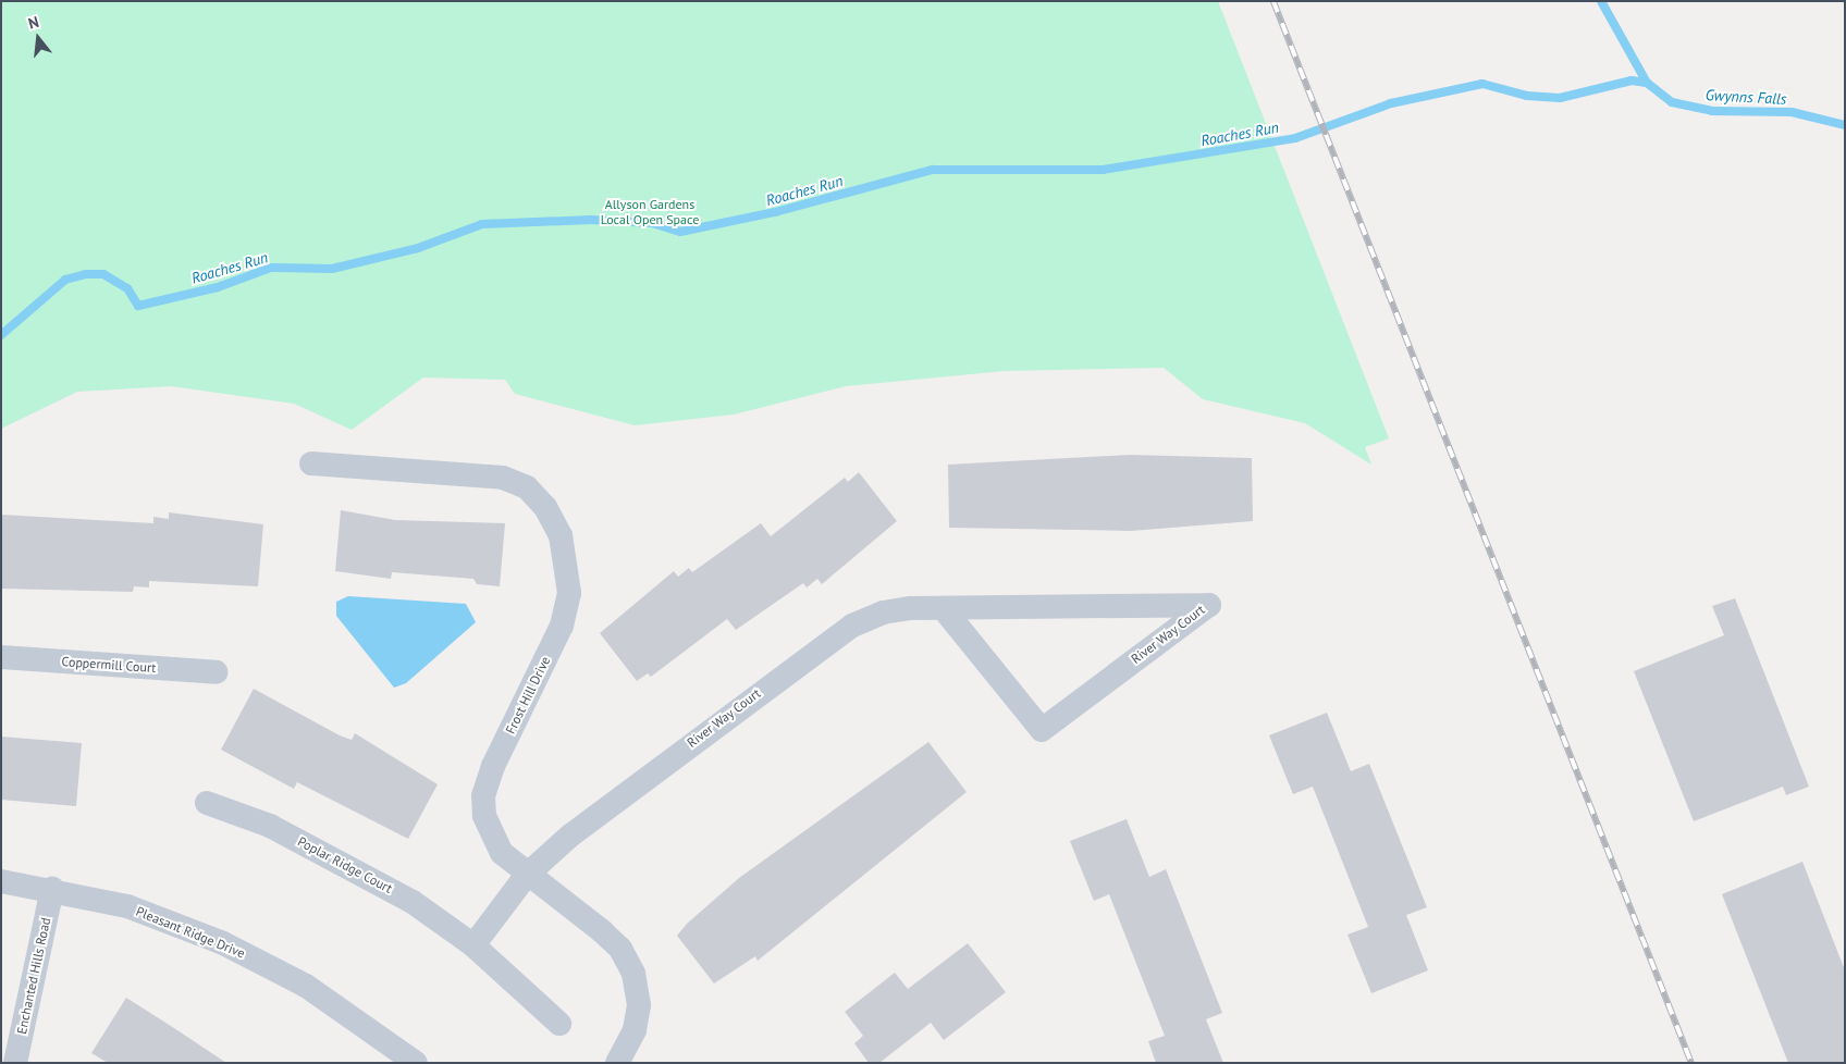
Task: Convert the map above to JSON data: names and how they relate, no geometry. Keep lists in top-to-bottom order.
{
  "streets": {
    "street": [
      "River Way Court",
      "Coppermill Court",
      "Frost Hill Drive",
      "Poplar Ridge Court",
      "Pleasant Ridge Drive",
      "Enchanted Hills Road"
    ]
  },
  "crossings": [
    ["River Way Court", "Frost Hill Drive"],
    ["Pleasant Ridge Drive", "Enchanted Hills Road"]
  ],
  "water": ["Gwynns Falls", "Roaches Run"],
  "parks": ["Allyson Gardens Local Open Space"],
  "north": "top"
}
